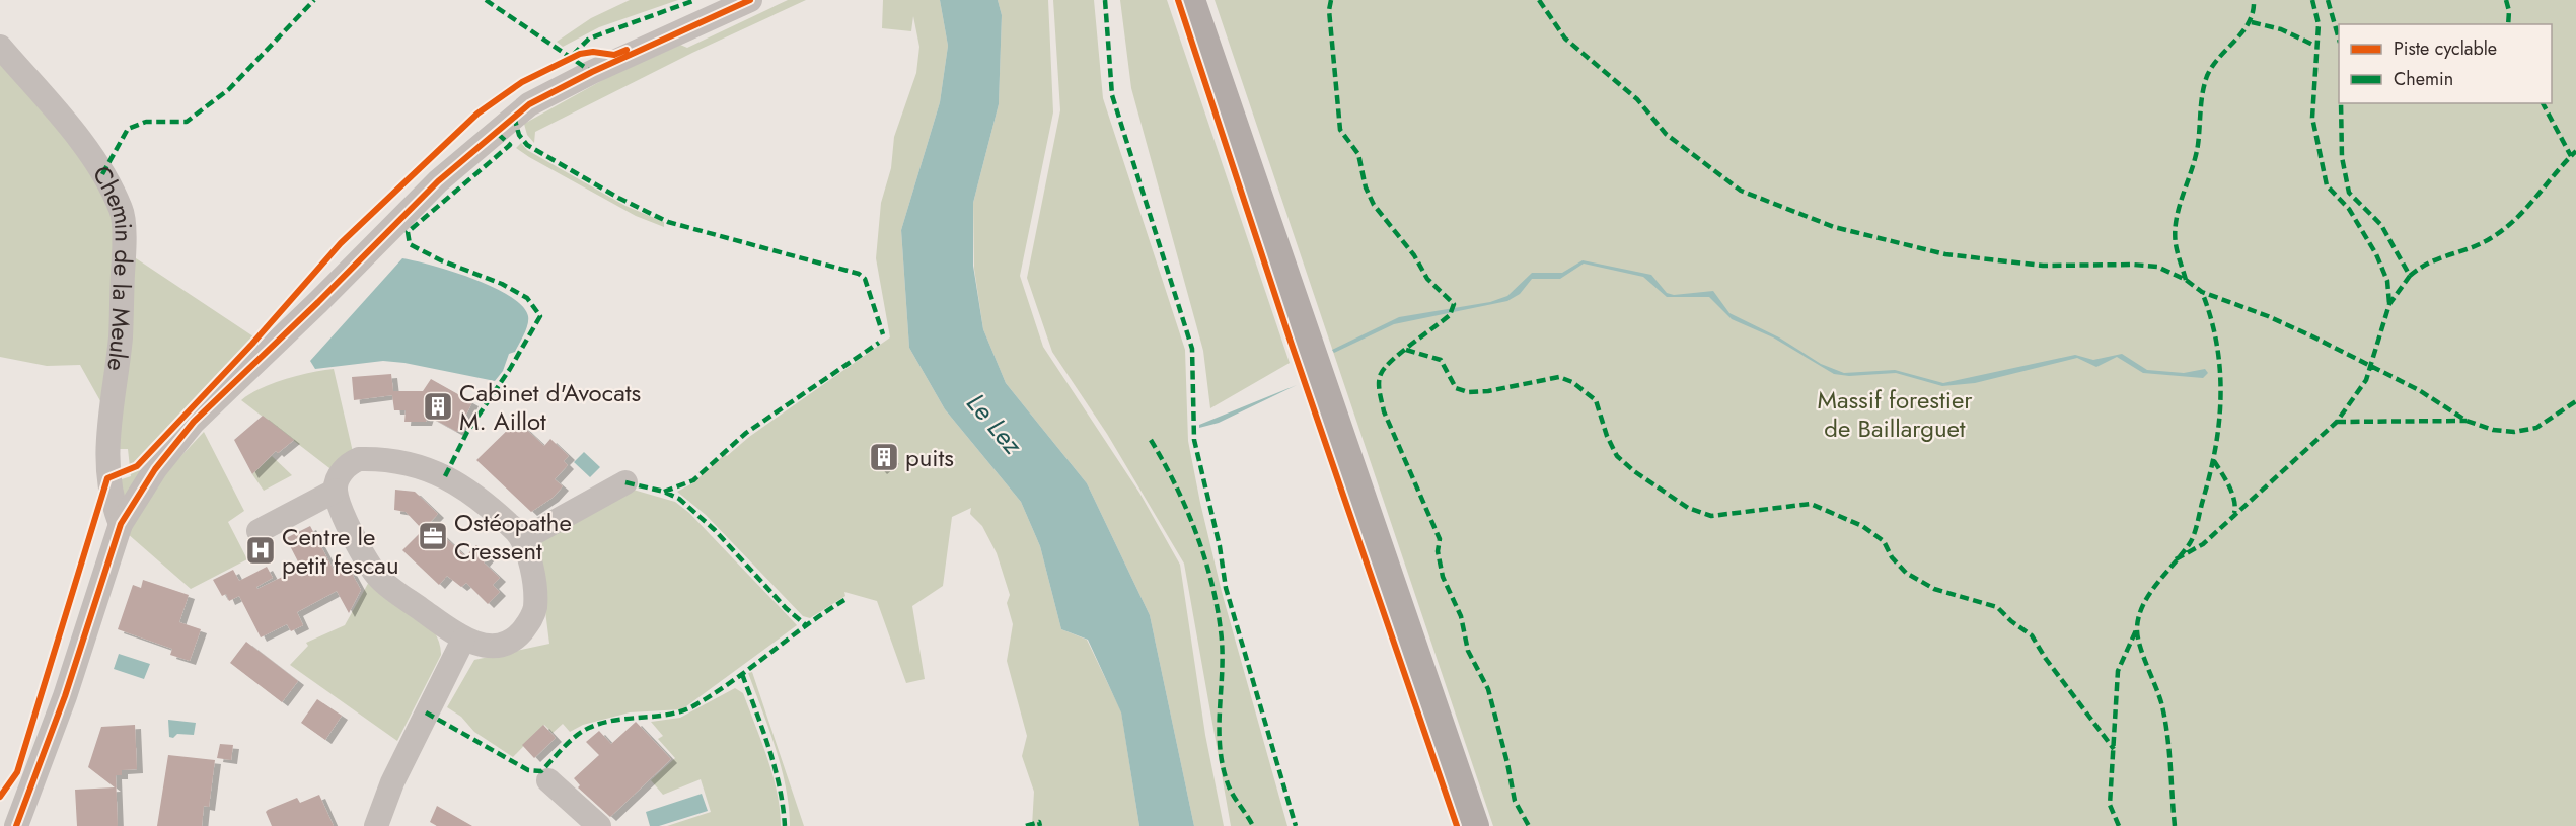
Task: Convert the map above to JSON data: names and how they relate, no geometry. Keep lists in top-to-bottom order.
{
  "streets": {
    "street": ["Chemin de la Meule"]
  },
  "water": ["Le Lez"],
  "parks": ["Massif forestier de Baillarguet"],
  "places": {
    "building": ["Cabinet d'Avocats M. Aillot", "puits"],
    "office": ["Ostéopathe Cressent"],
    "hospital": ["Centre le petit fescau"]
  },
  "legend": ["Piste cyclable", "Chemin"]
}
